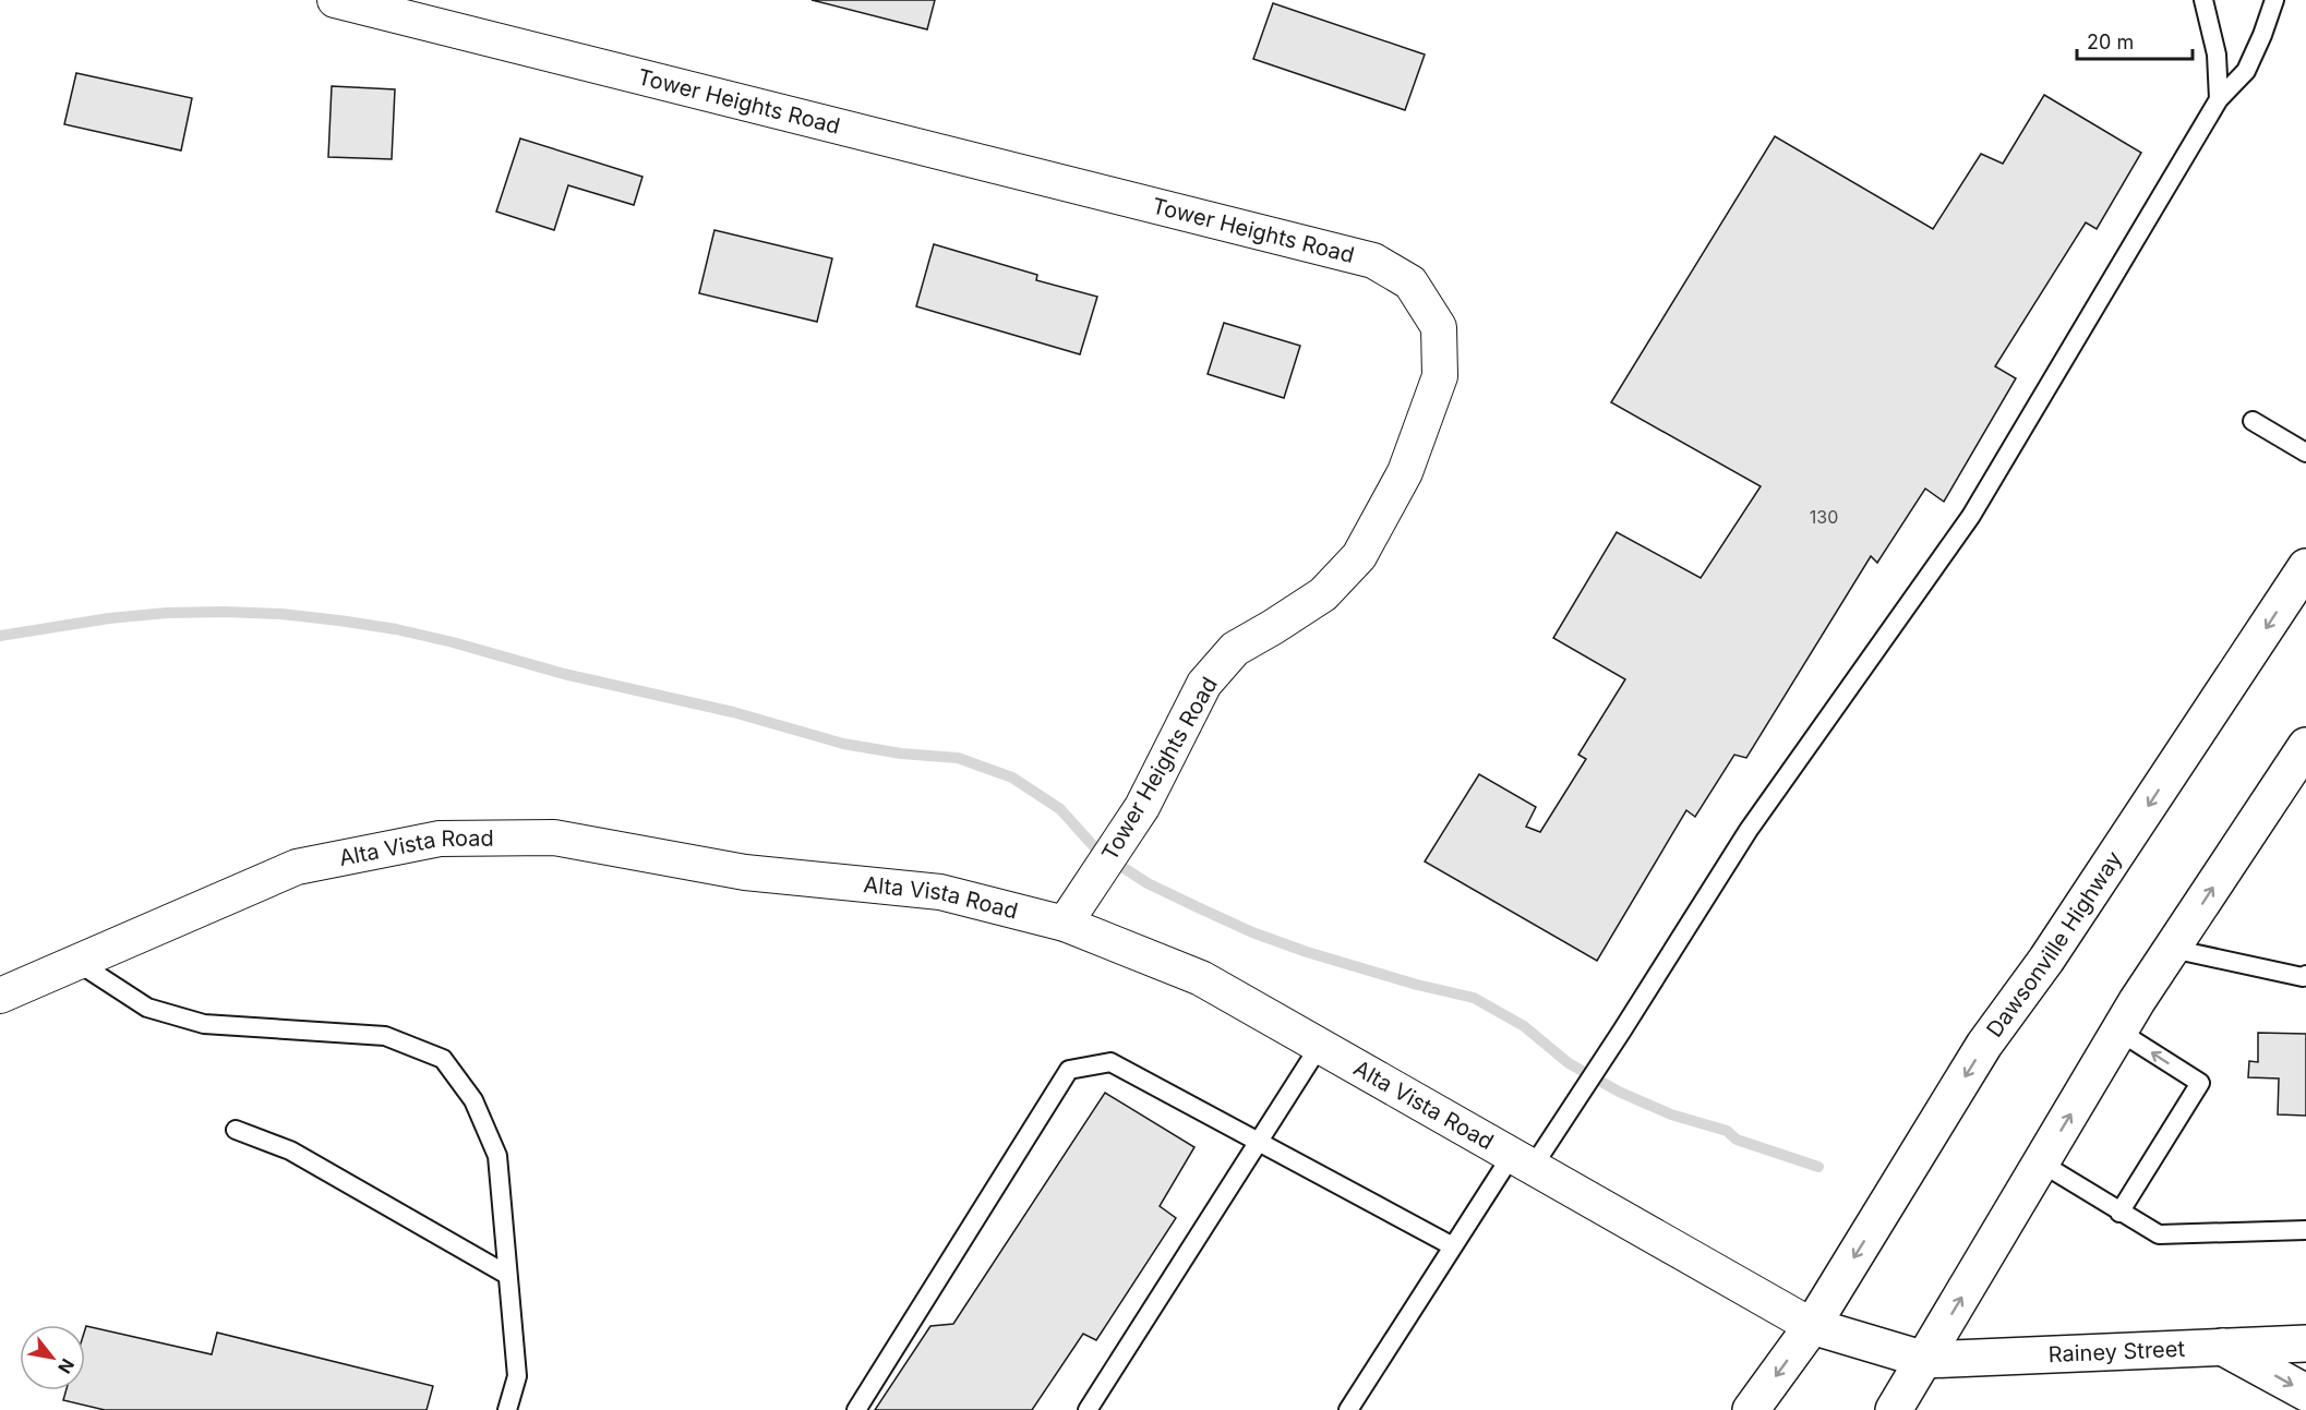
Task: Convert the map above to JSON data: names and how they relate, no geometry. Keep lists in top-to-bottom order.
{
  "streets": {
    "main road": ["Dawsonville Highway", "Rainey Street"],
    "street": ["Tower Heights Road", "Alta Vista Road"]
  },
  "crossings": [
    ["Tower Heights Road", "Alta Vista Road"],
    ["Alta Vista Road", "Dawsonville Highway"],
    ["Alta Vista Road", "Rainey Street"],
    ["Dawsonville Highway", "Rainey Street"]
  ],
  "house_numbers": ["130"],
  "scale_bar": "20 m",
  "north": "bottom right"
}
